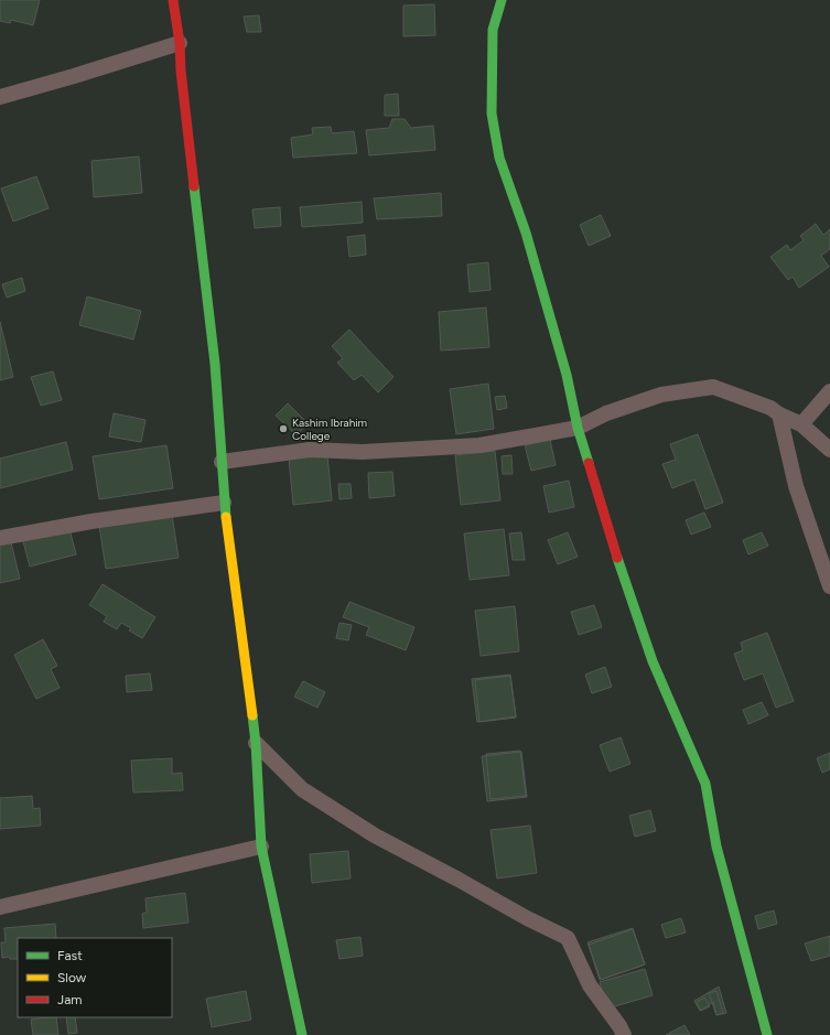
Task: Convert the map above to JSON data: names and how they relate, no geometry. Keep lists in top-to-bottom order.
{
  "places": ["Kashim Ibrahim College"],
  "legend": ["Fast", "Slow", "Jam"]
}
